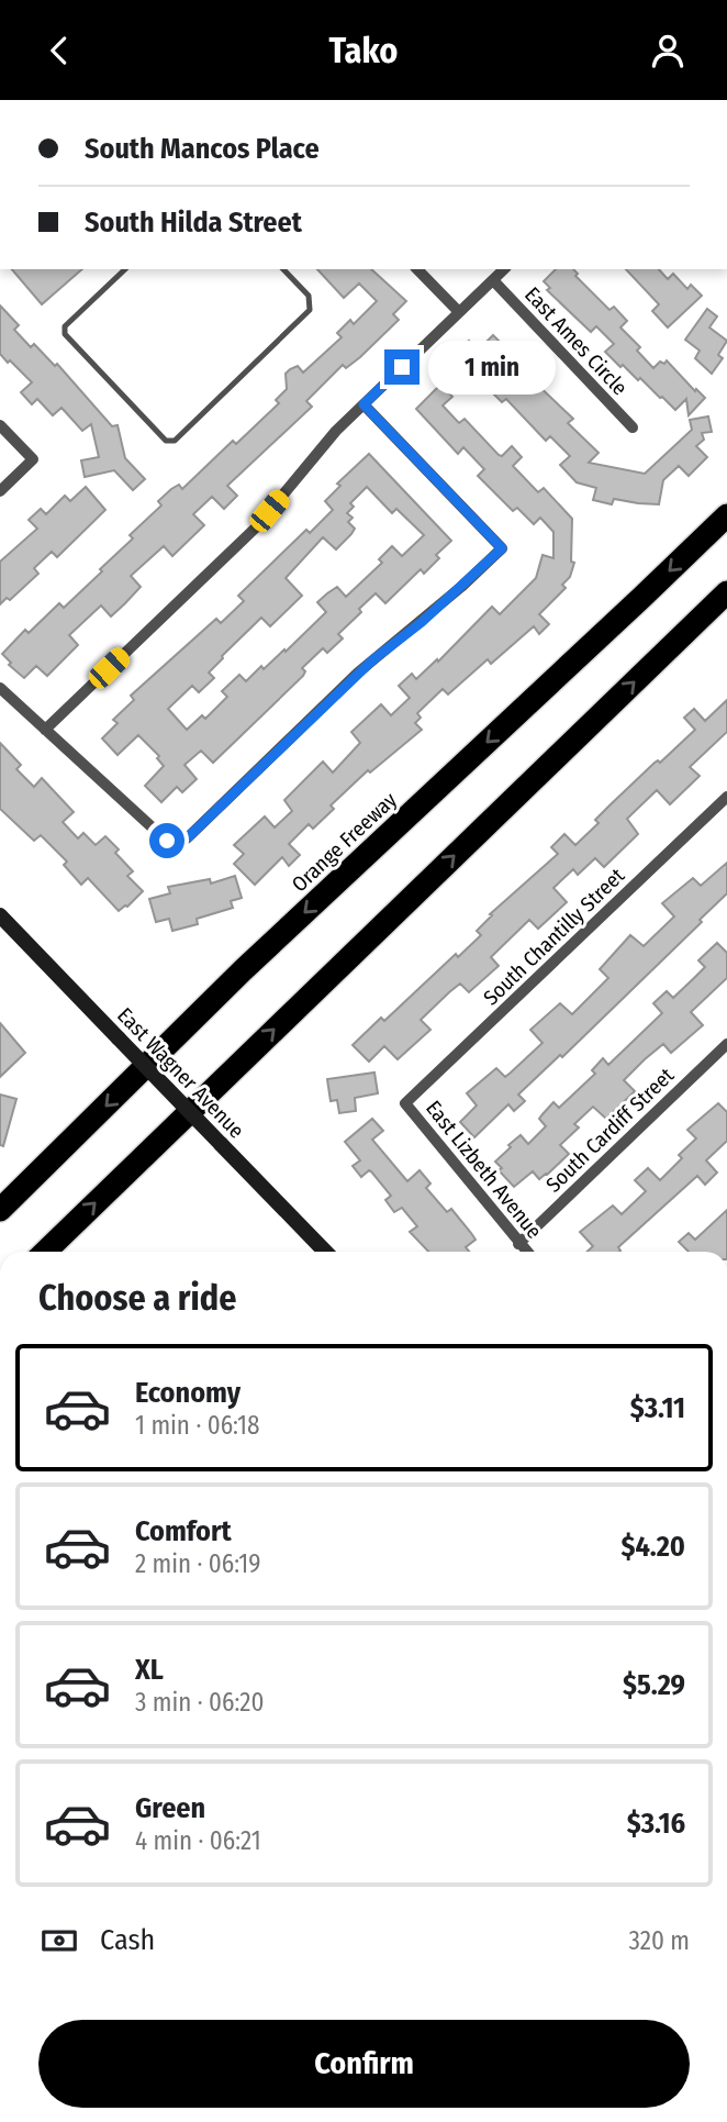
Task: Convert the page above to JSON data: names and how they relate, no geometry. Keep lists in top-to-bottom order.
{
  "streets": {
    "highway": ["Orange Freeway"],
    "street": [
      "East Ames Circle",
      "South Chantilly Street",
      "East Wagner Avenue",
      "South Cardiff Street",
      "East Lizbeth Avenue"
    ]
  },
  "crossings": [
    ["South Chantilly Street", "East Lizbeth Avenue"],
    ["South Cardiff Street", "East Lizbeth Avenue"]
  ],
  "page": {
    "header": "Tako",
    "banner": ["South Mancos Place", "South Hilda Street"],
    "bubble": "1 min",
    "heading": "Choose a ride",
    "list": [
      {
        "name": "Economy",
        "note": "1 min · 06:18",
        "value": "$3.11"
      },
      {
        "name": "Comfort",
        "note": "2 min · 06:19",
        "value": "$4.20"
      },
      {
        "name": "XL",
        "note": "3 min · 06:20",
        "value": "$5.29"
      },
      {
        "name": "Green",
        "note": "4 min · 06:21",
        "value": "$3.16"
      }
    ],
    "pay": ["Cash", "320 m"],
    "buttons": "Confirm"
  }
}
